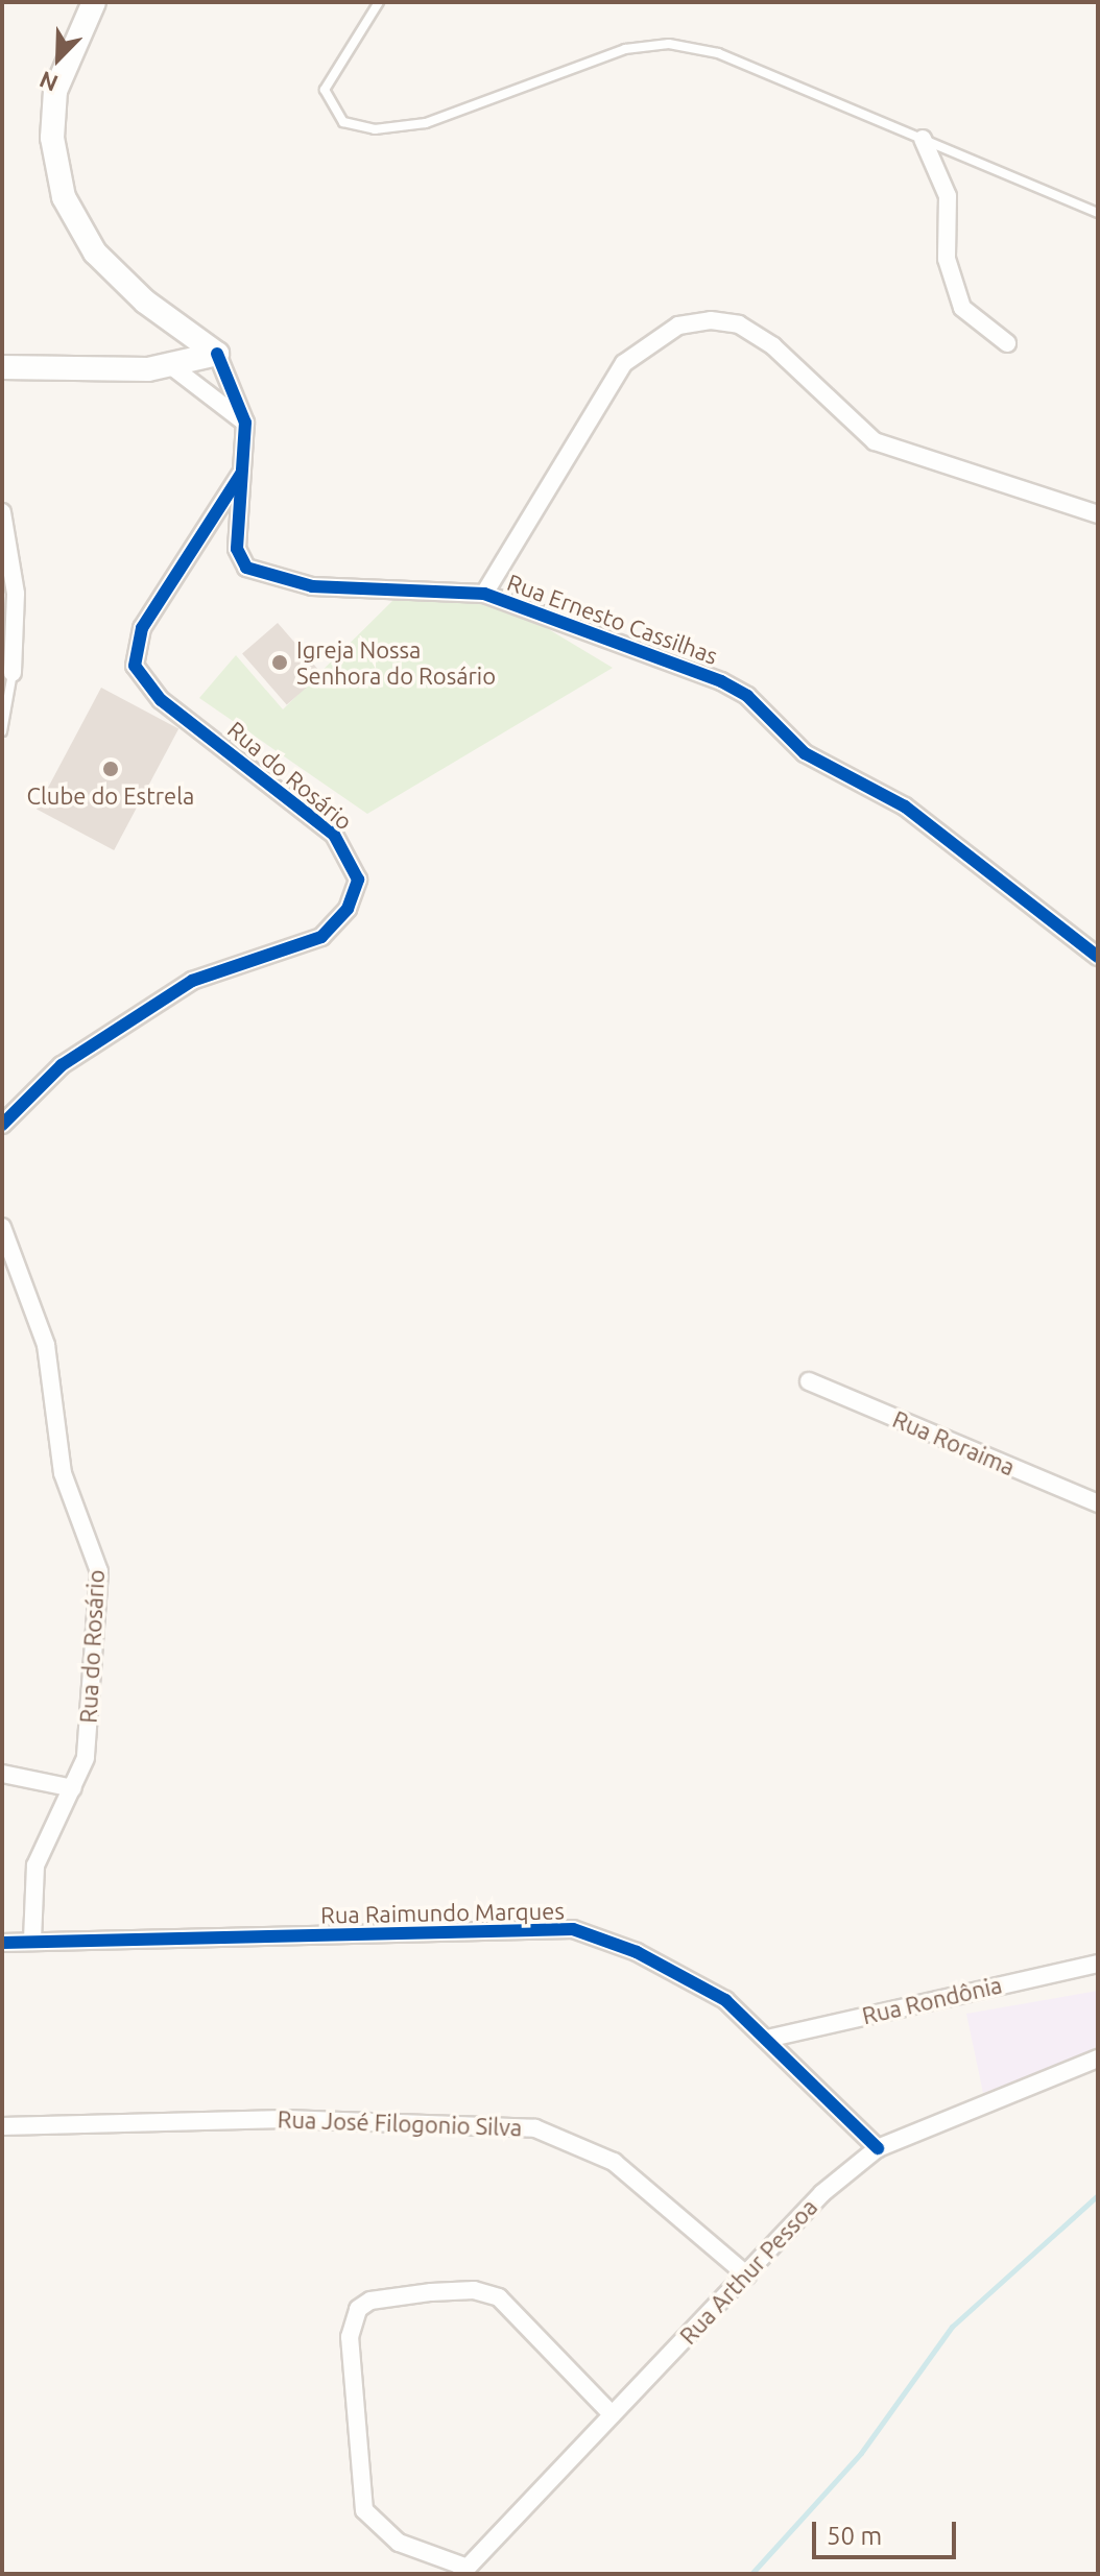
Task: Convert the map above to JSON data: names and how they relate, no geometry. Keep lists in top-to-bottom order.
{
  "streets": {
    "street": [
      "Rua Ernesto Cassilhas",
      "Rua do Rosário",
      "Rua Roraima",
      "Rua Raimundo Marques",
      "Rua Rondônia",
      "Rua José Filogonio Silva",
      "Rua Arthur Pessoa"
    ]
  },
  "crossings": [
    ["Rua Ernesto Cassilhas", "Rua do Rosário"],
    ["Rua do Rosário", "Rua Raimundo Marques"],
    ["Rua Raimundo Marques", "Rua Rondônia"],
    ["Rua Raimundo Marques", "Rua Arthur Pessoa"],
    ["Rua José Filogonio Silva", "Rua Arthur Pessoa"]
  ],
  "places": ["Igreja Nossa Senhora do Rosário", "Clube do Estrela"],
  "scale_bar": "50 m",
  "north": "bottom left"
}
